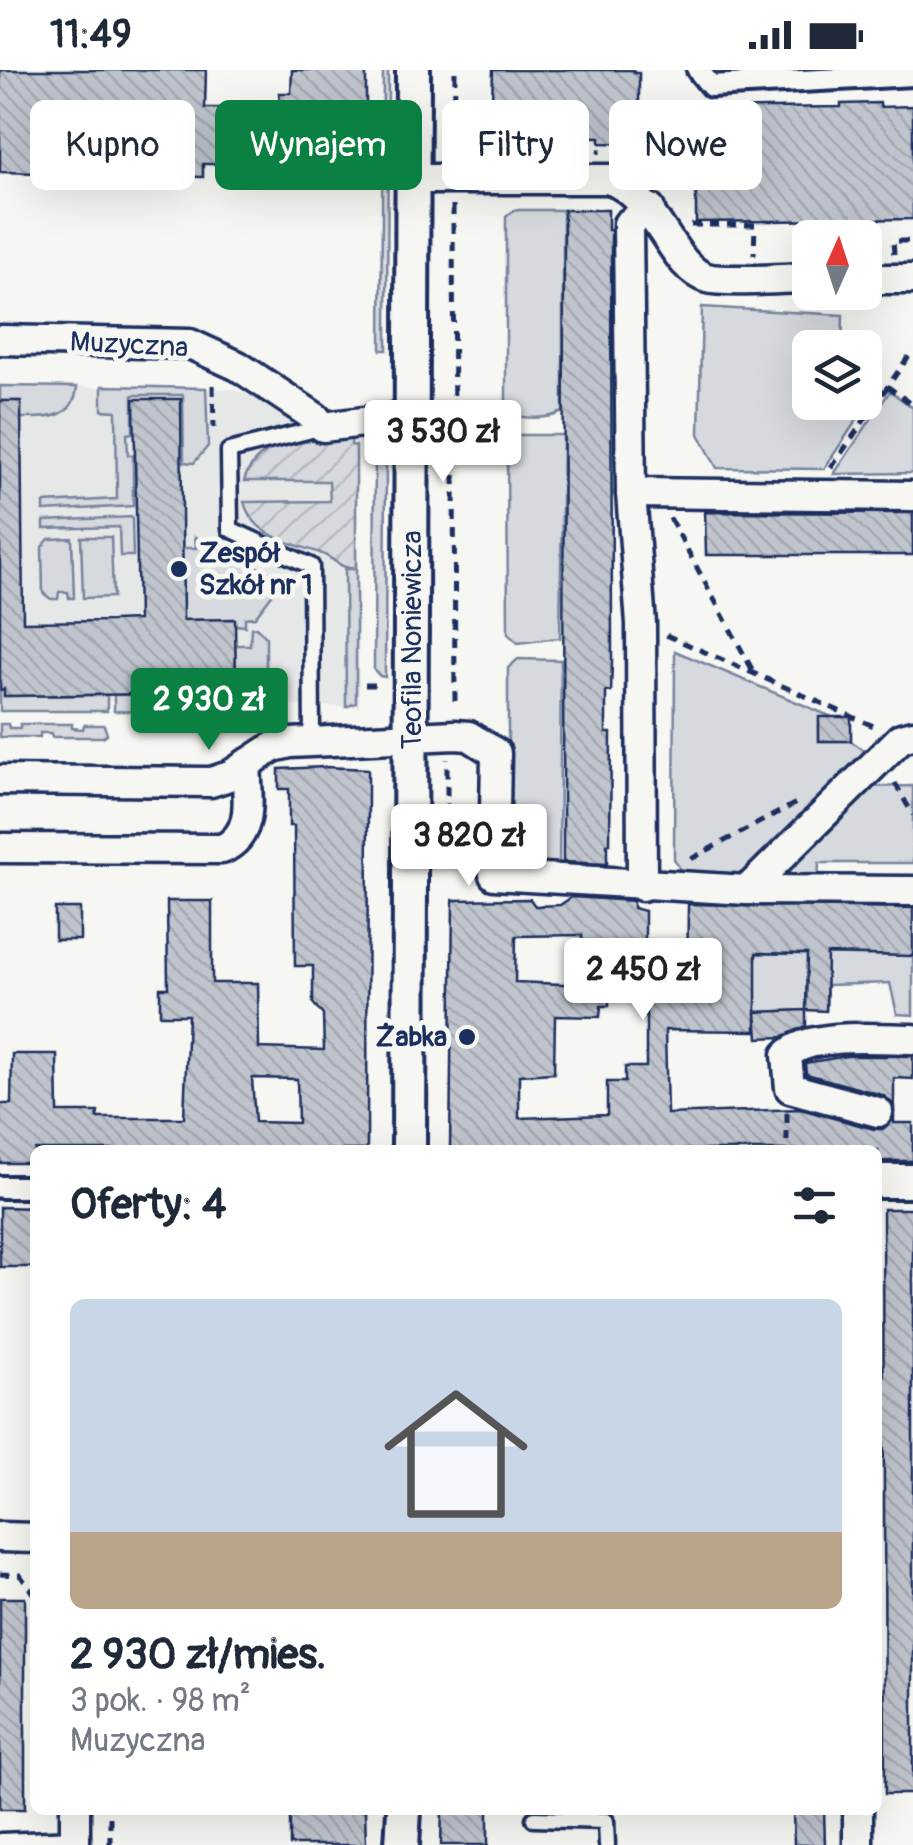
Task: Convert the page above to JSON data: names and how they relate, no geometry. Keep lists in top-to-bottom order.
{
  "streets": {
    "street": ["Muzyczna", "Teofila Noniewicza"]
  },
  "places": ["Zespół Szkół nr 1", "Żabka"],
  "north": "top",
  "page": {
    "status": "11:49",
    "chip": [
      "Kupno",
      "Wynajem",
      "Filtry",
      "Nowe"
    ],
    "price": [
      "3 530 zł",
      "2 930 zł",
      "3 820 zł",
      "2 450 zł"
    ],
    "heading": "Oferty: 4",
    "list": [
      {
        "name": "2 930 zł/mies.",
        "note": "3 pok. · 98 m² · Muzyczna"
      }
    ]
  }
}
